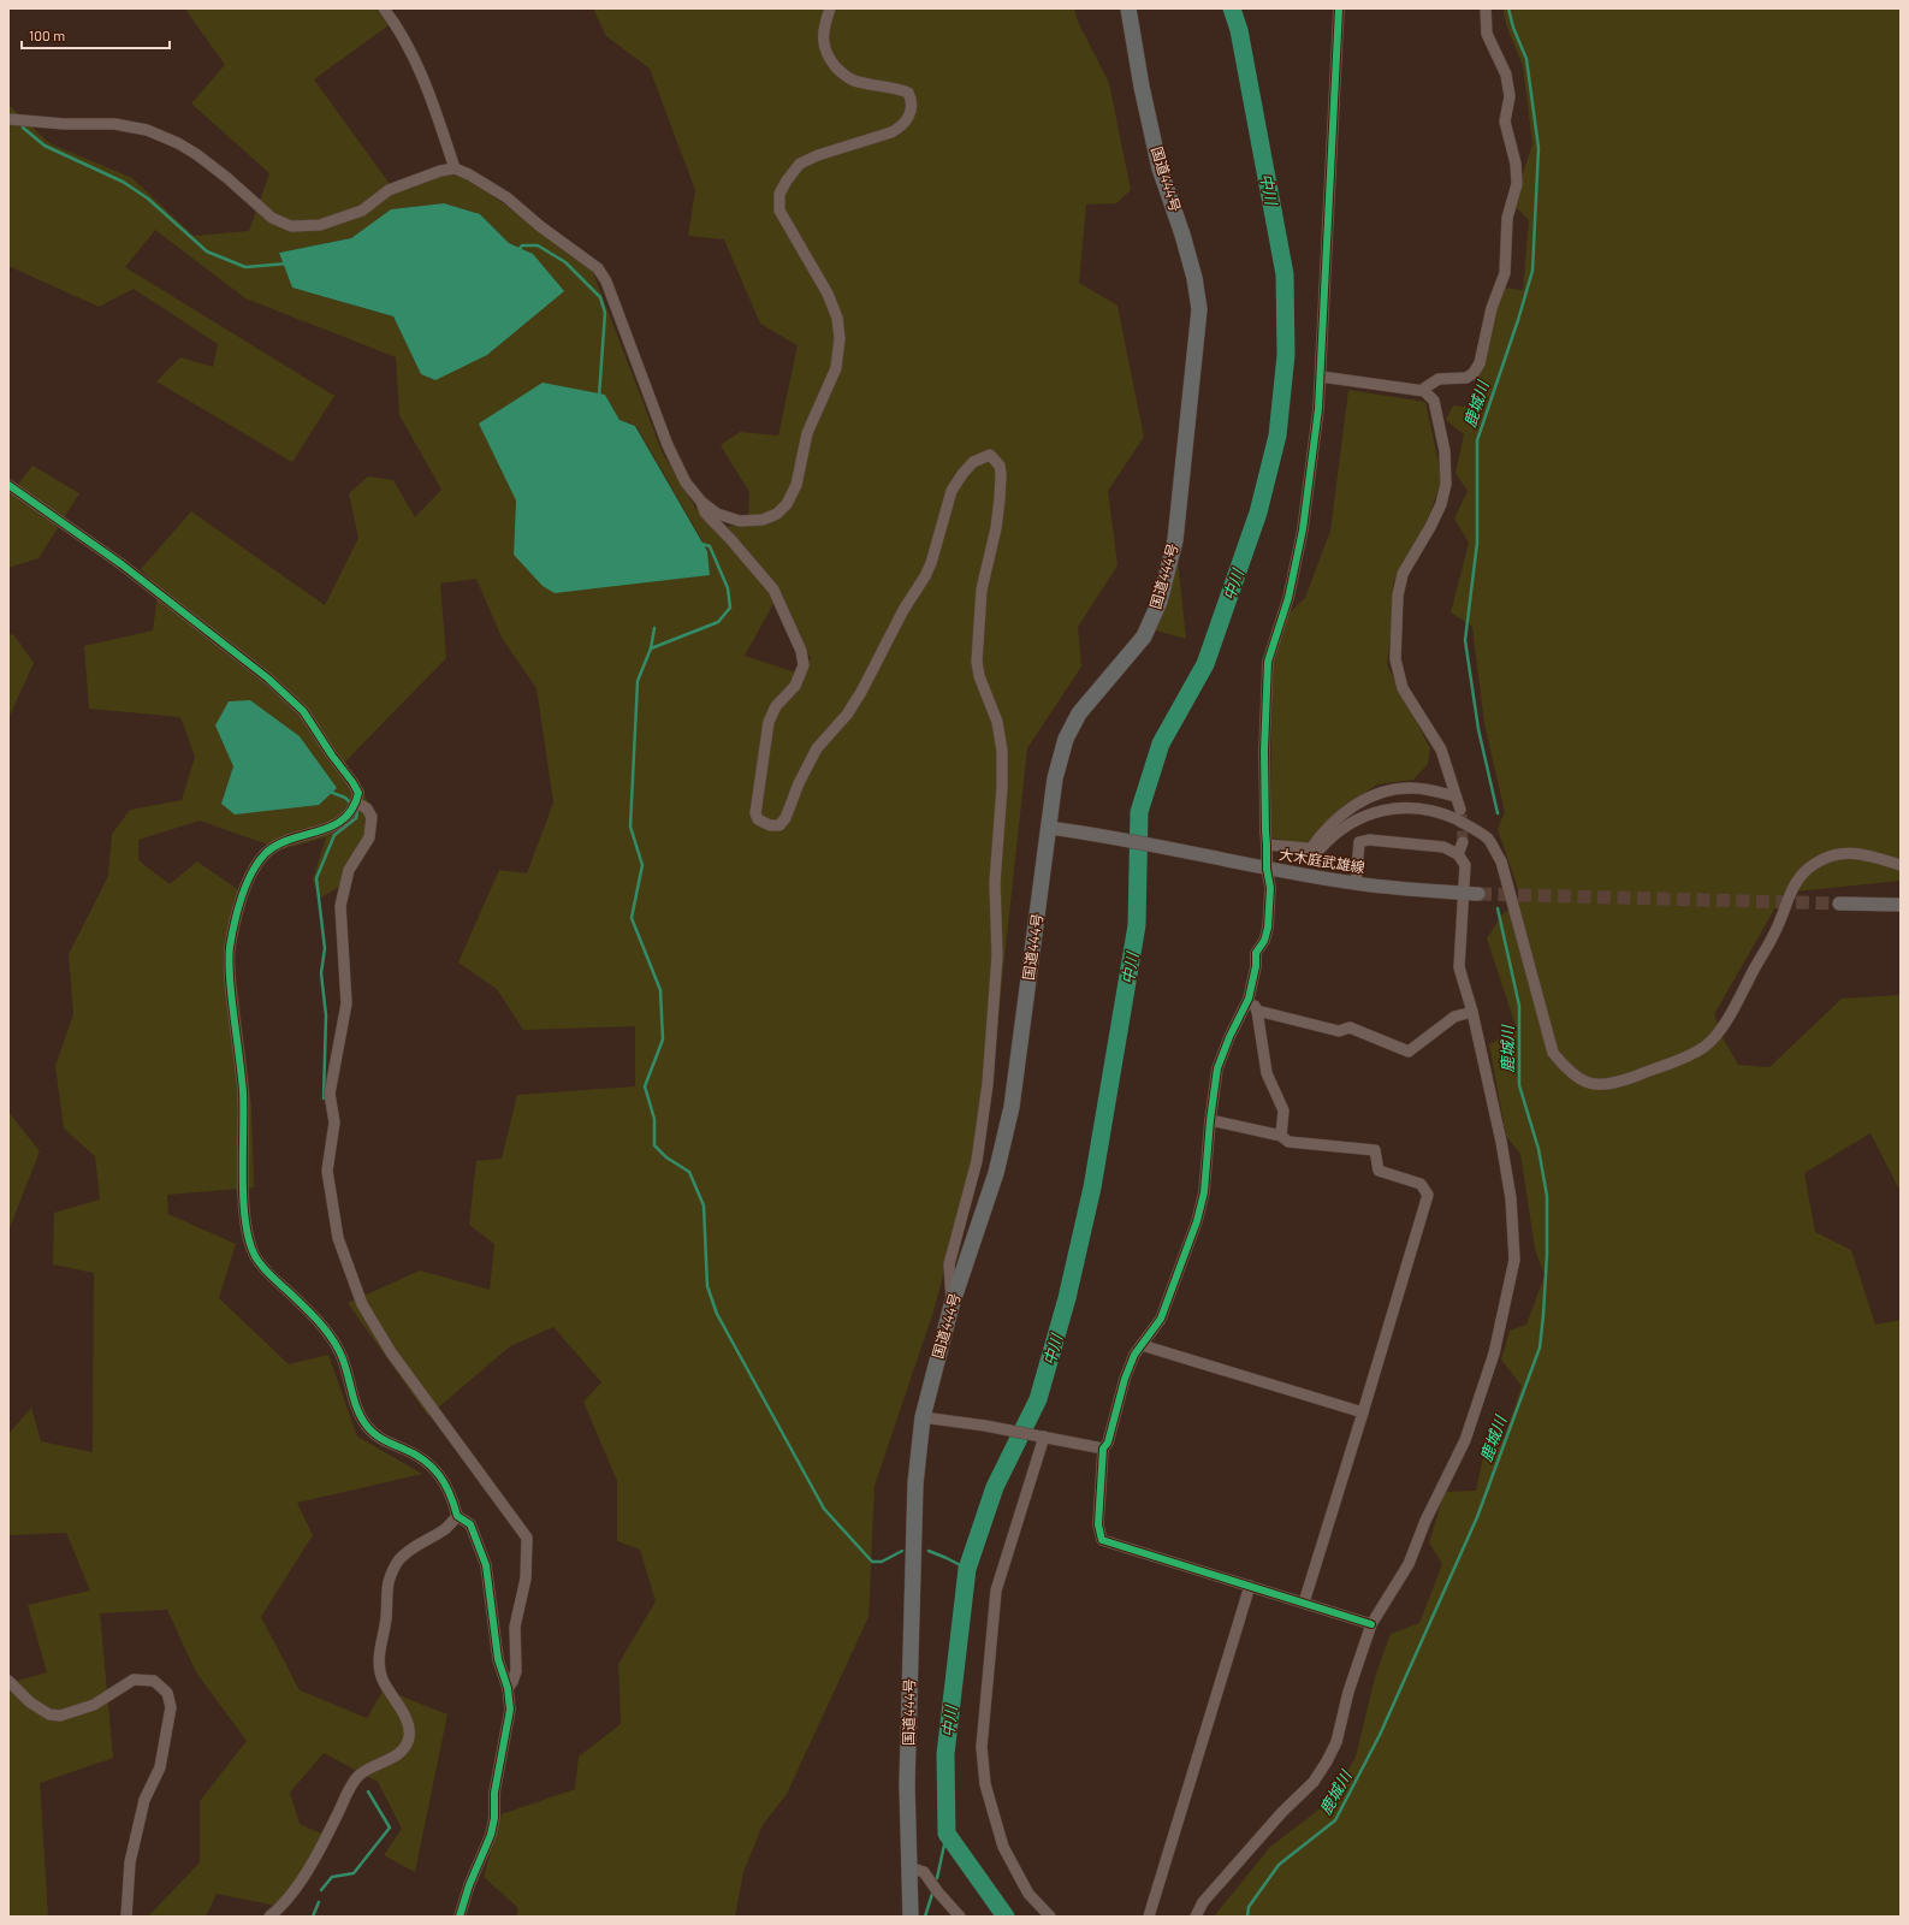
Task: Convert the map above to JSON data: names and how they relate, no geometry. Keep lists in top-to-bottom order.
{
  "streets": {
    "highway": ["国道444号"],
    "main road": ["大木庭武雄線"]
  },
  "crossings": [
    ["国道444号", "大木庭武雄線"]
  ],
  "water": ["中川", "鹿城川"],
  "scale_bar": "100 m"
}
